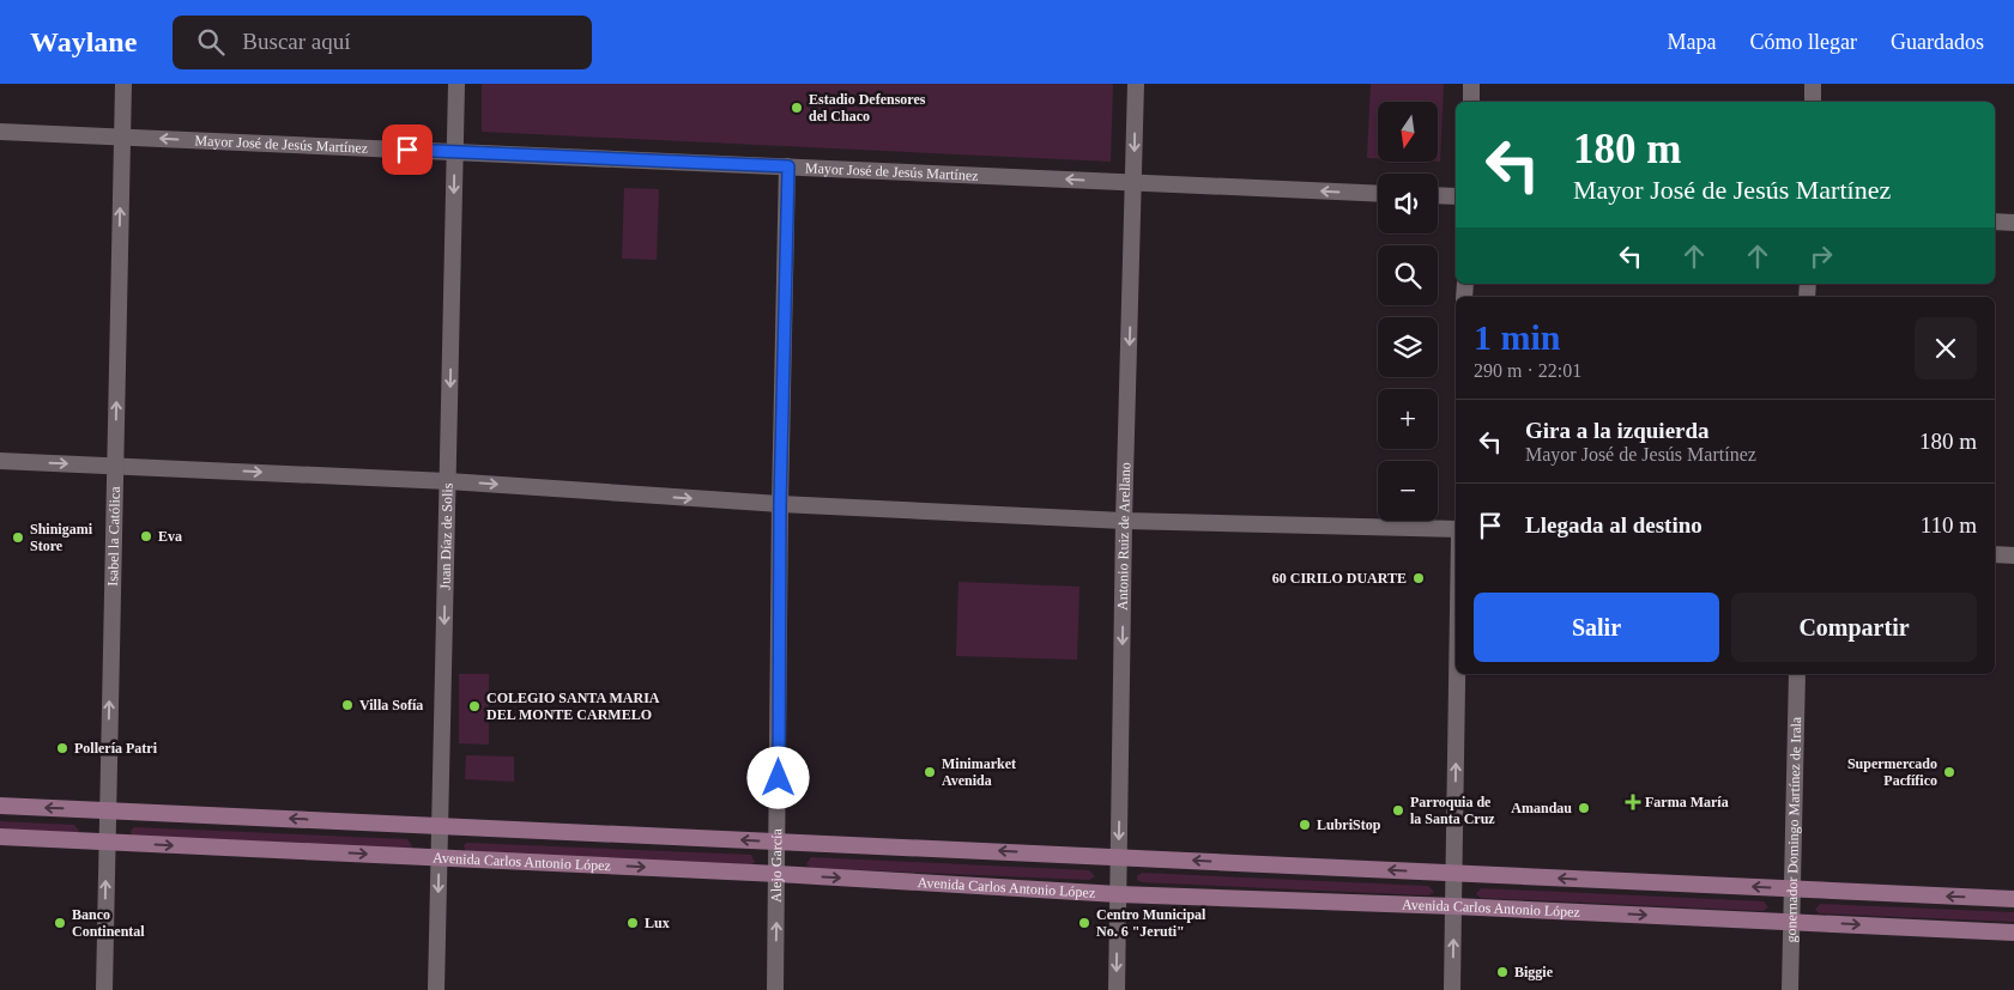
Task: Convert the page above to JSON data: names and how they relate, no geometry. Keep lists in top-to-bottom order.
{
  "streets": {
    "main road": ["Avenida Carlos Antonio López"],
    "street": [
      "Mayor José de Jesús Martínez",
      "Isabel la Católica",
      "Antonio Ruiz de Arellano",
      "Juan Díaz de Solis",
      "gonernador Domingo Martínez de Irala",
      "Alejo García"
    ]
  },
  "crossings": [
    ["Mayor José de Jesús Martínez", "Isabel la Católica"],
    ["Mayor José de Jesús Martínez", "Antonio Ruiz de Arellano"],
    ["Mayor José de Jesús Martínez", "Juan Díaz de Solis"],
    ["Mayor José de Jesús Martínez", "Alejo García"],
    ["Isabel la Católica", "Avenida Carlos Antonio López"],
    ["Antonio Ruiz de Arellano", "Avenida Carlos Antonio López"],
    ["Juan Díaz de Solis", "Avenida Carlos Antonio López"],
    ["gonernador Domingo Martínez de Irala", "Avenida Carlos Antonio López"],
    ["Avenida Carlos Antonio López", "Alejo García"]
  ],
  "one_way": [
    "Mayor José de Jesús Martínez",
    "Isabel la Católica",
    "Antonio Ruiz de Arellano",
    "Juan Díaz de Solis"
  ],
  "places": {
    "other": [
      "Estadio Defensores del Chaco",
      "Eva",
      "Shinigami Store",
      "60 CIRILO DUARTE",
      "Villa Sofía",
      "COLEGIO SANTA MARIA DEL MONTE CARMELO",
      "Pollería Patri",
      "Minimarket Avenida",
      "Supermercado Pacfífico",
      "Amandau",
      "Parroquia de la Santa Cruz",
      "LubriStop",
      "Banco Continental",
      "Lux",
      "Centro Municipal No. 6 \"Jeruti\"",
      "Biggie"
    ],
    "health": ["Farma María"]
  },
  "north": "bottom",
  "page": {
    "header": "Waylane",
    "search": "Buscar aquí",
    "nav": ["Mapa", "Cómo llegar", "Guardados"],
    "map_buttons": ["+", "−"],
    "turn": ["180 m", "Mayor José de Jesús Martínez"],
    "heading": ["1 min", "290 m · 22:01"],
    "list": [
      {
        "name": "Gira a la izquierda",
        "note": "Mayor José de Jesús Martínez",
        "value": "180 m"
      },
      {
        "name": "Llegada al destino",
        "value": "110 m"
      }
    ],
    "buttons": ["Salir", "Compartir"]
  }
}
